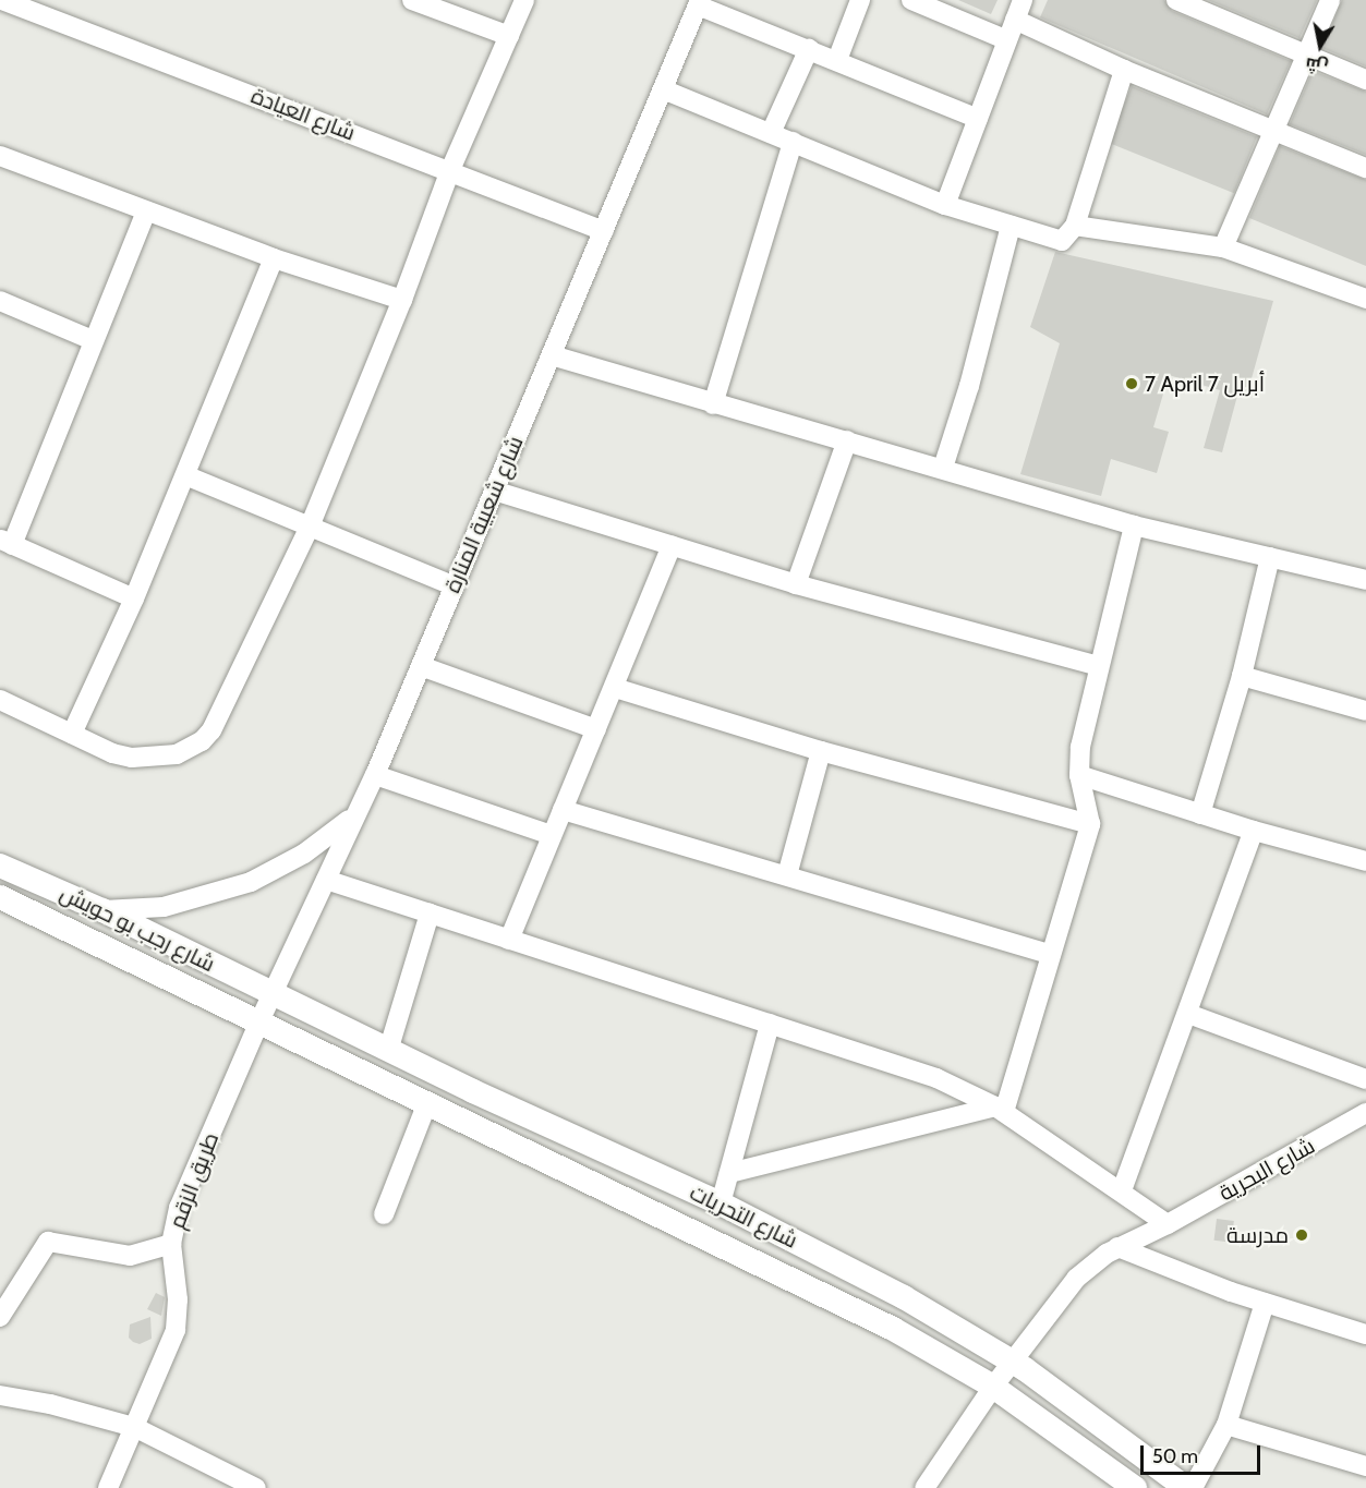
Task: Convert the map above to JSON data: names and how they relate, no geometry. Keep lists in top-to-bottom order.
{
  "streets": {
    "main road": ["شارع رجب بو حويش", "شارع التحريات"],
    "street": [
      "شارع العيادة",
      "شارع شعبية المنارة",
      "شارع البحرية",
      "طريق الزقم"
    ]
  },
  "crossings": [
    ["شارع العيادة", "شارع شعبية المنارة"],
    ["شارع شعبية المنارة", "شارع رجب بو حويش"],
    ["شارع شعبية المنارة", "طريق الزقم"],
    ["شارع شعبية المنارة", "شارع التحريات"],
    ["شارع رجب بو حويش", "طريق الزقم"],
    ["شارع رجب بو حويش", "شارع التحريات"],
    ["شارع البحرية", "شارع التحريات"],
    ["طريق الزقم", "شارع التحريات"]
  ],
  "places": ["7 April 7 أبريل", "مدرسة"],
  "scale_bar": "50 m",
  "north": "bottom"
}
